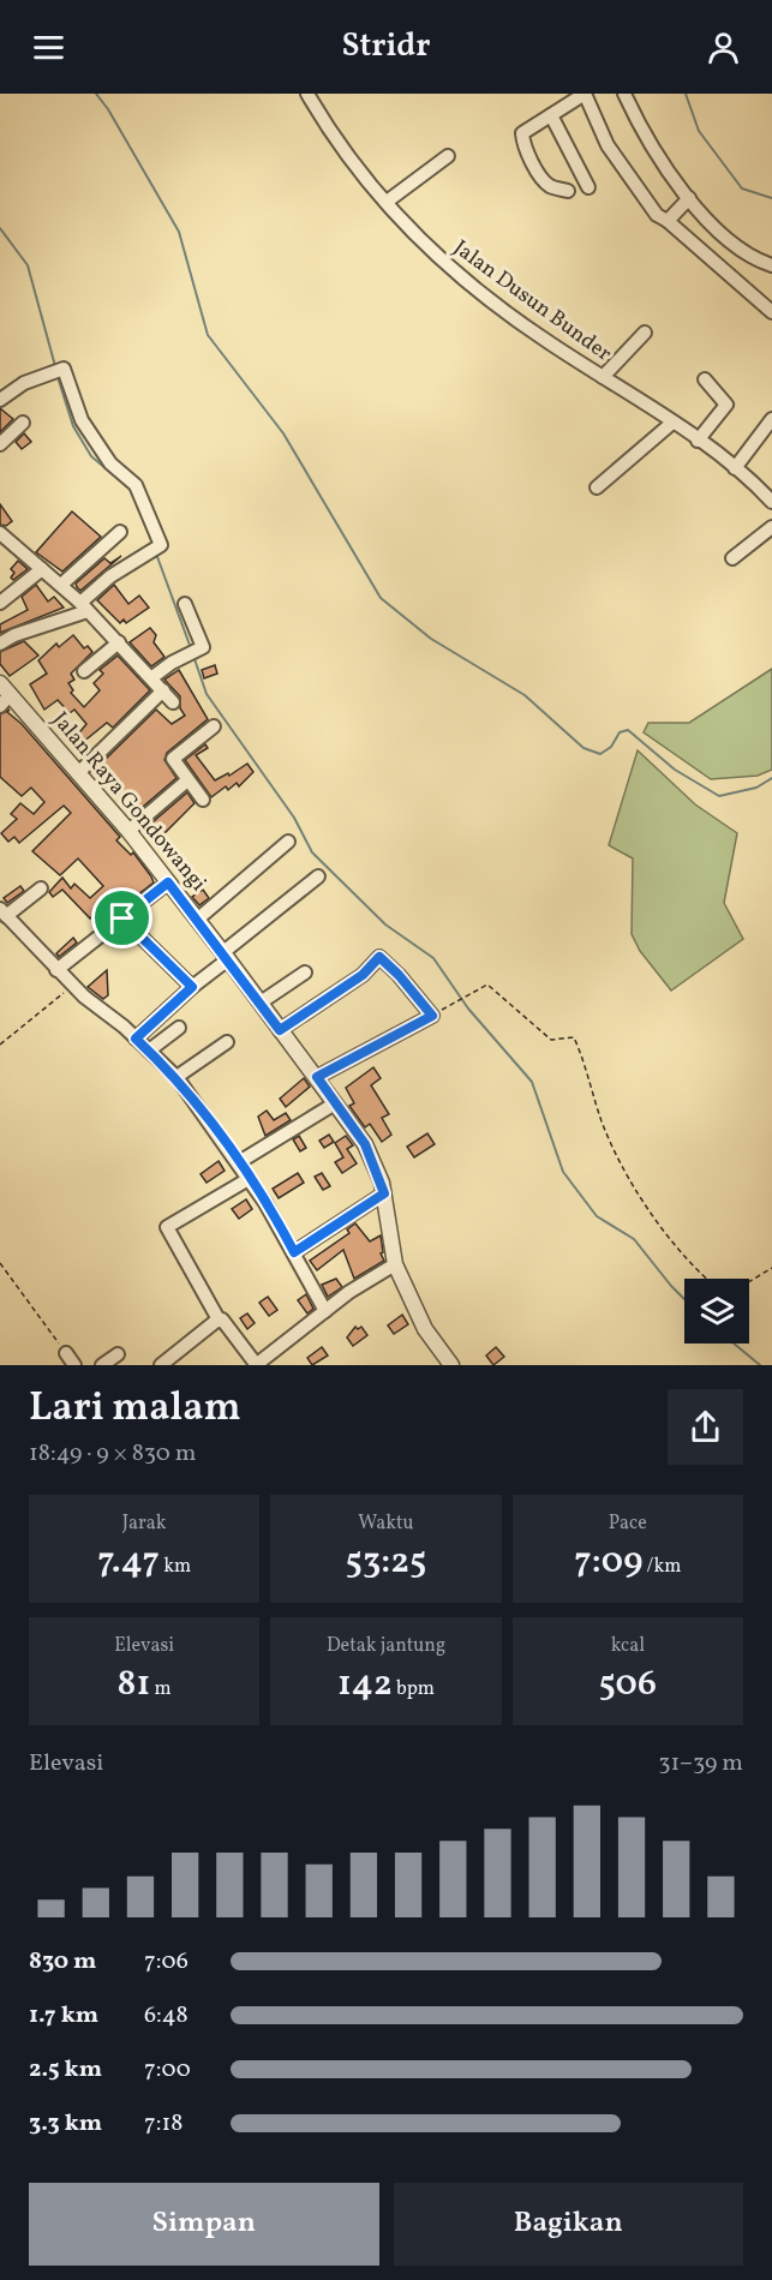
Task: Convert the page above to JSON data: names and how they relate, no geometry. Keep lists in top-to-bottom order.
{
  "streets": {
    "street": ["Jalan Dusun Bunder", "Jalan Raya Gondowangi"]
  },
  "page": {
    "header": "Stridr",
    "heading": ["Lari malam", "18:49 · 9 × 830 m"],
    "stats": [
      ["Jarak", "7.47 km"],
      ["Waktu", "53:25"],
      ["Pace", "7:09 /km"],
      ["Elevasi", "81 m"],
      ["Detak jantung", "142 bpm"],
      ["kcal", "506"]
    ],
    "chart": ["Elevasi", "31–39 m"],
    "list": [
      {
        "name": "830 m",
        "note": "7:06"
      },
      {
        "name": "1.7 km",
        "note": "6:48"
      },
      {
        "name": "2.5 km",
        "note": "7:00"
      },
      {
        "name": "3.3 km",
        "note": "7:18"
      }
    ],
    "buttons": ["Simpan", "Bagikan"]
  }
}
